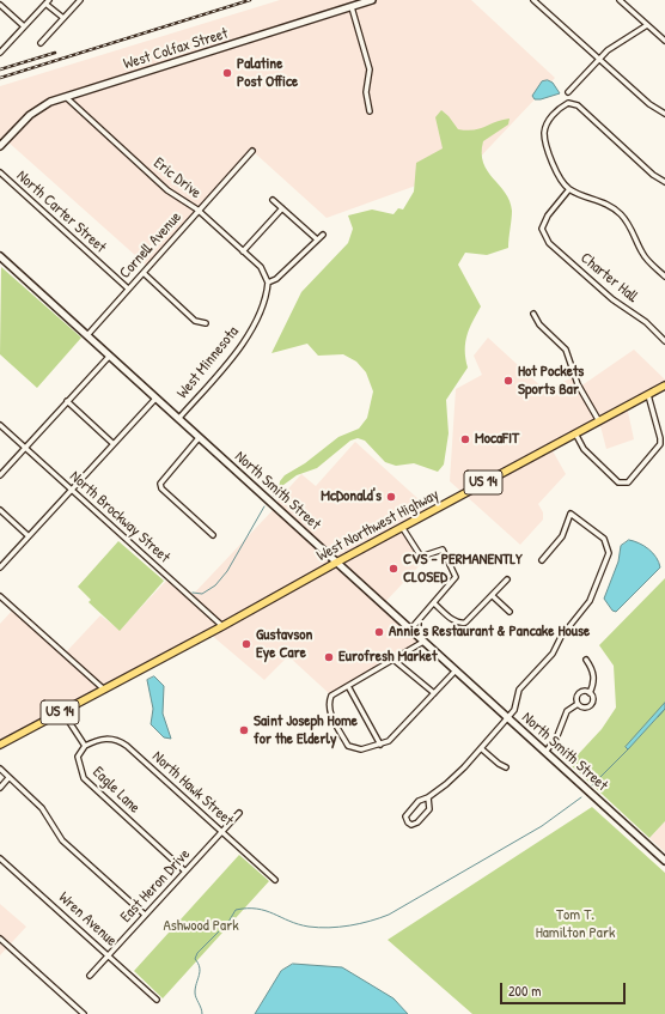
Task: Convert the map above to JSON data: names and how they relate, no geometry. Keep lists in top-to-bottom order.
{
  "streets": {
    "main road": ["US 14", "West Northwest Highway"],
    "street": [
      "West Colfax Street",
      "Eric Drive",
      "North Carter Street",
      "Cornell Avenue",
      "Charter Hall",
      "West Minnesota",
      "North Smith Street",
      "North Brockway Street",
      "North Hawk Street",
      "Eagle Lane",
      "East Heron Drive",
      "Wren Avenue"
    ]
  },
  "crossings": [
    ["West Colfax Street", "Eric Drive"],
    ["Eric Drive", "Cornell Avenue"],
    ["Eric Drive", "West Minnesota"],
    ["North Carter Street", "Cornell Avenue"],
    ["Cornell Avenue", "North Smith Street"],
    ["West Minnesota", "North Smith Street"],
    ["US 14", "West Northwest Highway"],
    ["North Smith Street", "West Northwest Highway"],
    ["North Brockway Street", "West Northwest Highway"],
    ["North Hawk Street", "Eagle Lane"],
    ["North Hawk Street", "East Heron Drive"],
    ["Eagle Lane", "East Heron Drive"],
    ["East Heron Drive", "Wren Avenue"]
  ],
  "parks": ["Tom T. Hamilton Park", "Ashwood Park"],
  "places": [
    "Palatine Post Office",
    "Hot Pockets Sports Bar",
    "MocaFIT",
    "McDonald's",
    "CVS - PERMANENTLY CLOSED",
    "Annie's Restaurant & Pancake House",
    "Gustavson Eye Care",
    "Eurofresh Market",
    "Saint Joseph Home for the Elderly"
  ],
  "scale_bar": "200 m"
}
